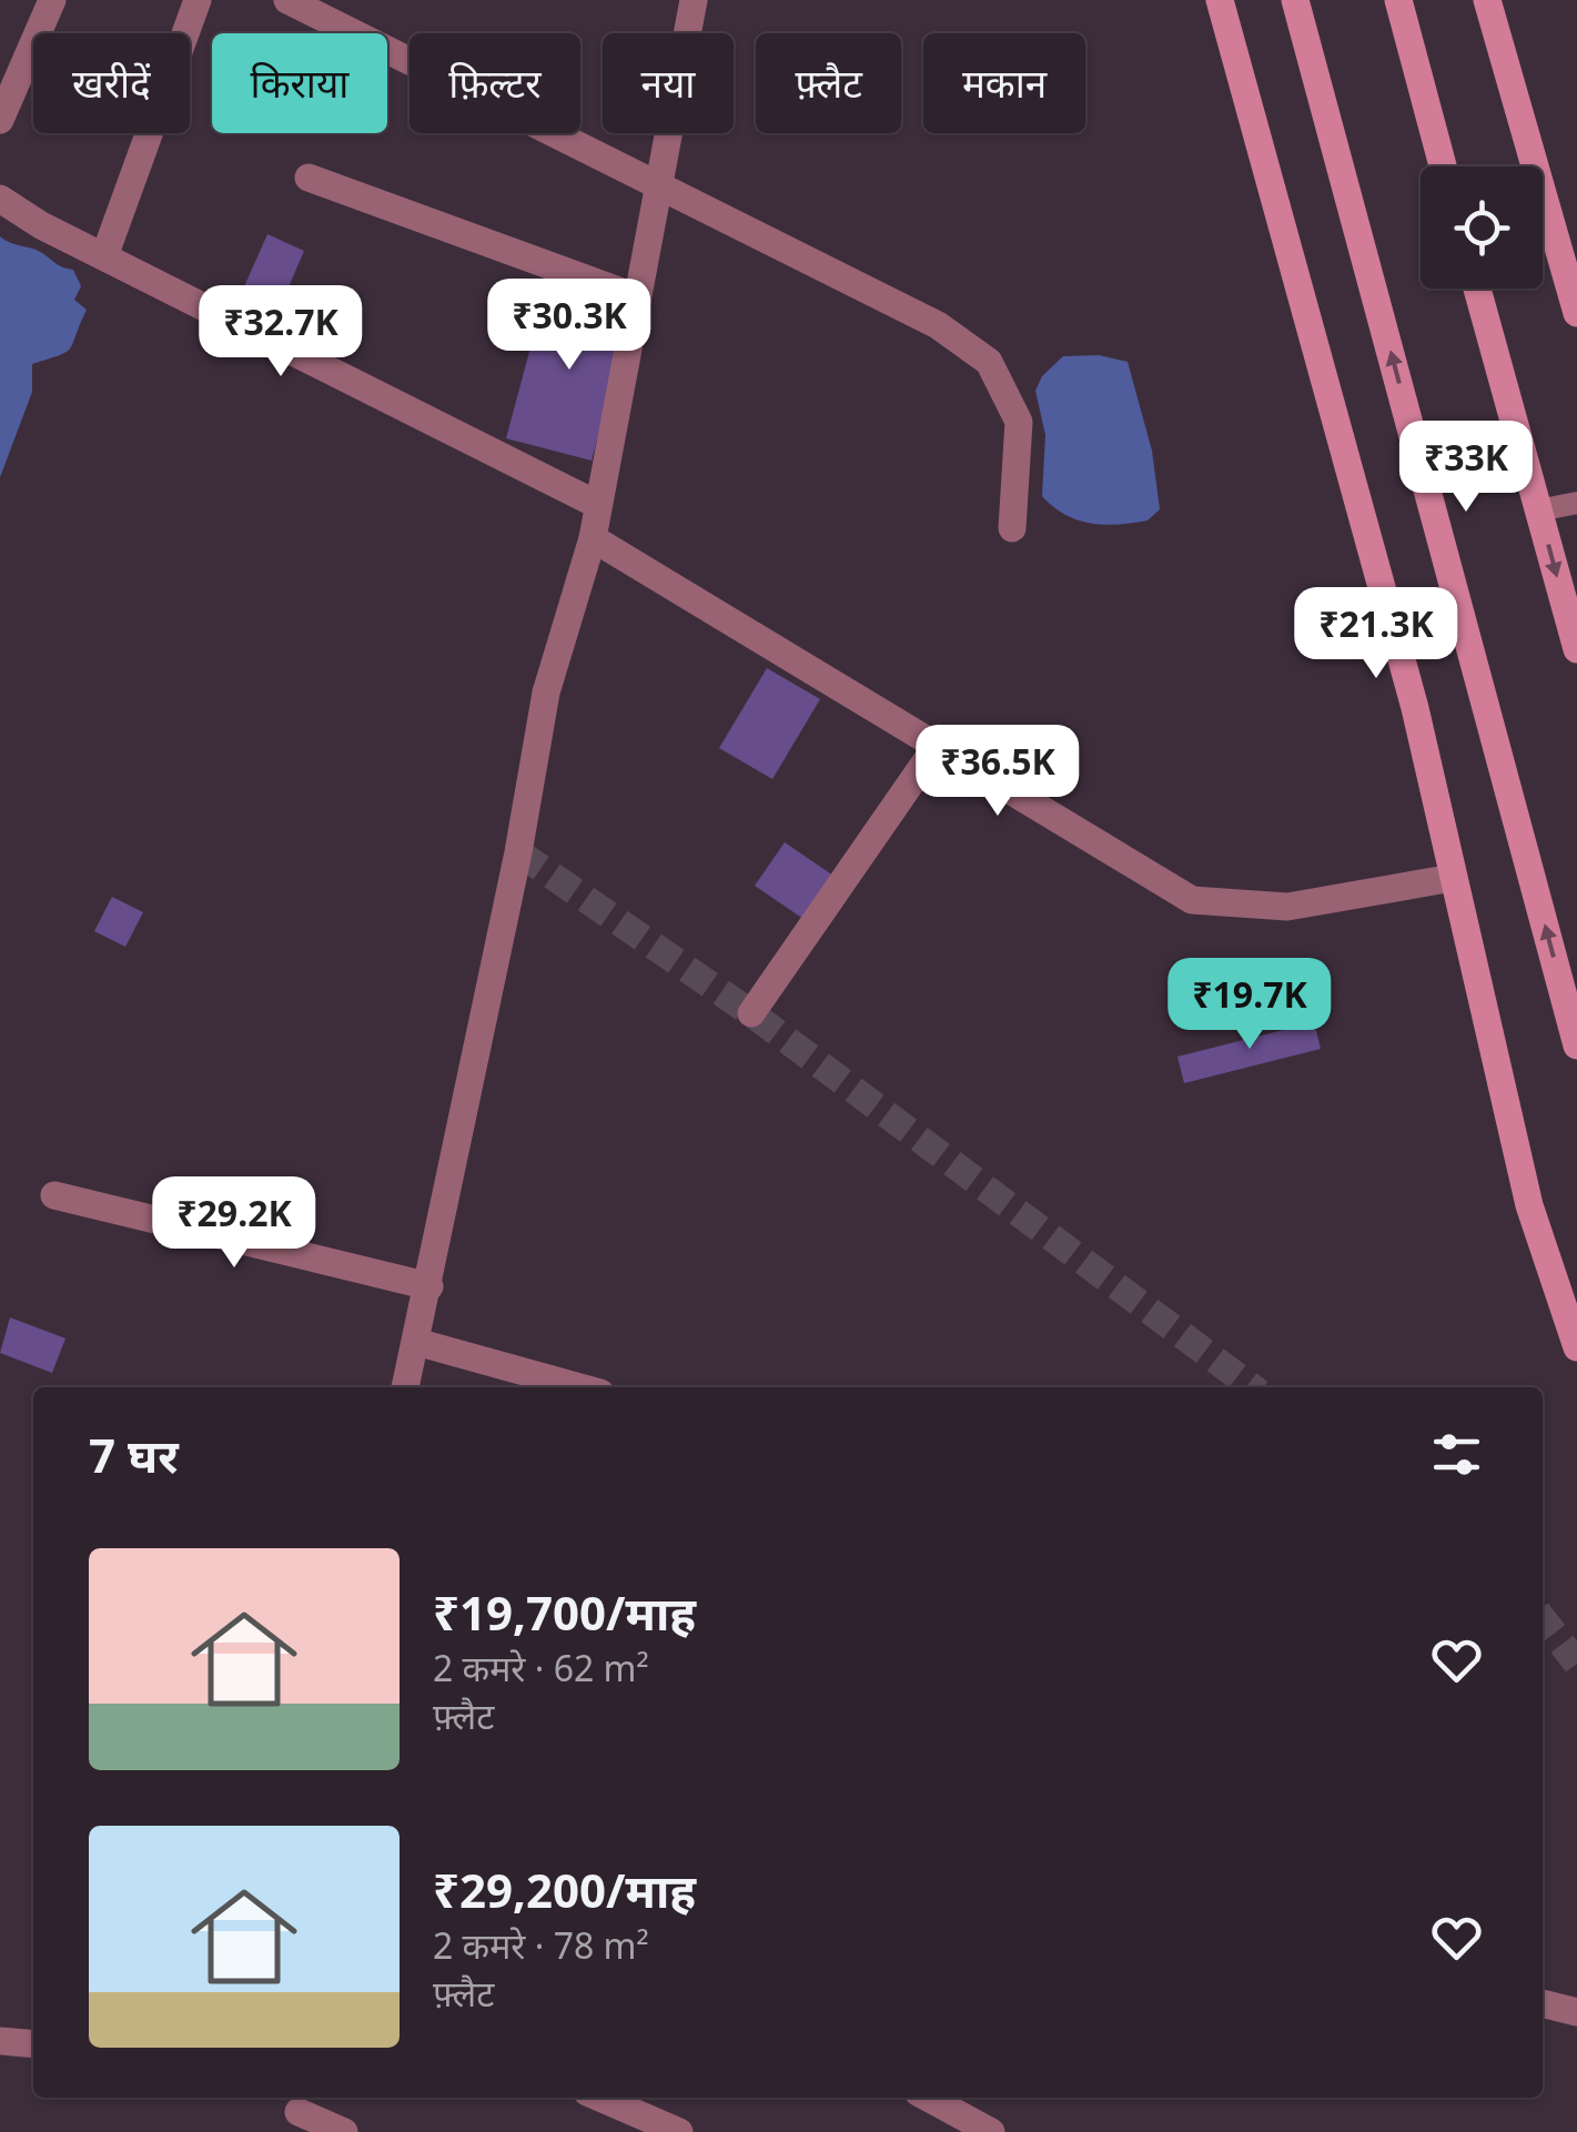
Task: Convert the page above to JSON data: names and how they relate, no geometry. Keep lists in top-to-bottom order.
{
  "page": {
    "chip": [
      "खरीदें",
      "किराया",
      "फ़िल्टर",
      "नया",
      "फ़्लैट",
      "मकान"
    ],
    "price": [
      "₹30.3K",
      "₹32.7K",
      "₹33K",
      "₹21.3K",
      "₹36.5K",
      "₹19.7K",
      "₹29.2K"
    ],
    "heading": "7 घर",
    "list": [
      {
        "name": "₹19,700/माह",
        "note": "2 कमरे · 62 m² · फ़्लैट"
      },
      {
        "name": "₹29,200/माह",
        "note": "2 कमरे · 78 m² · फ़्लैट"
      }
    ]
  }
}
